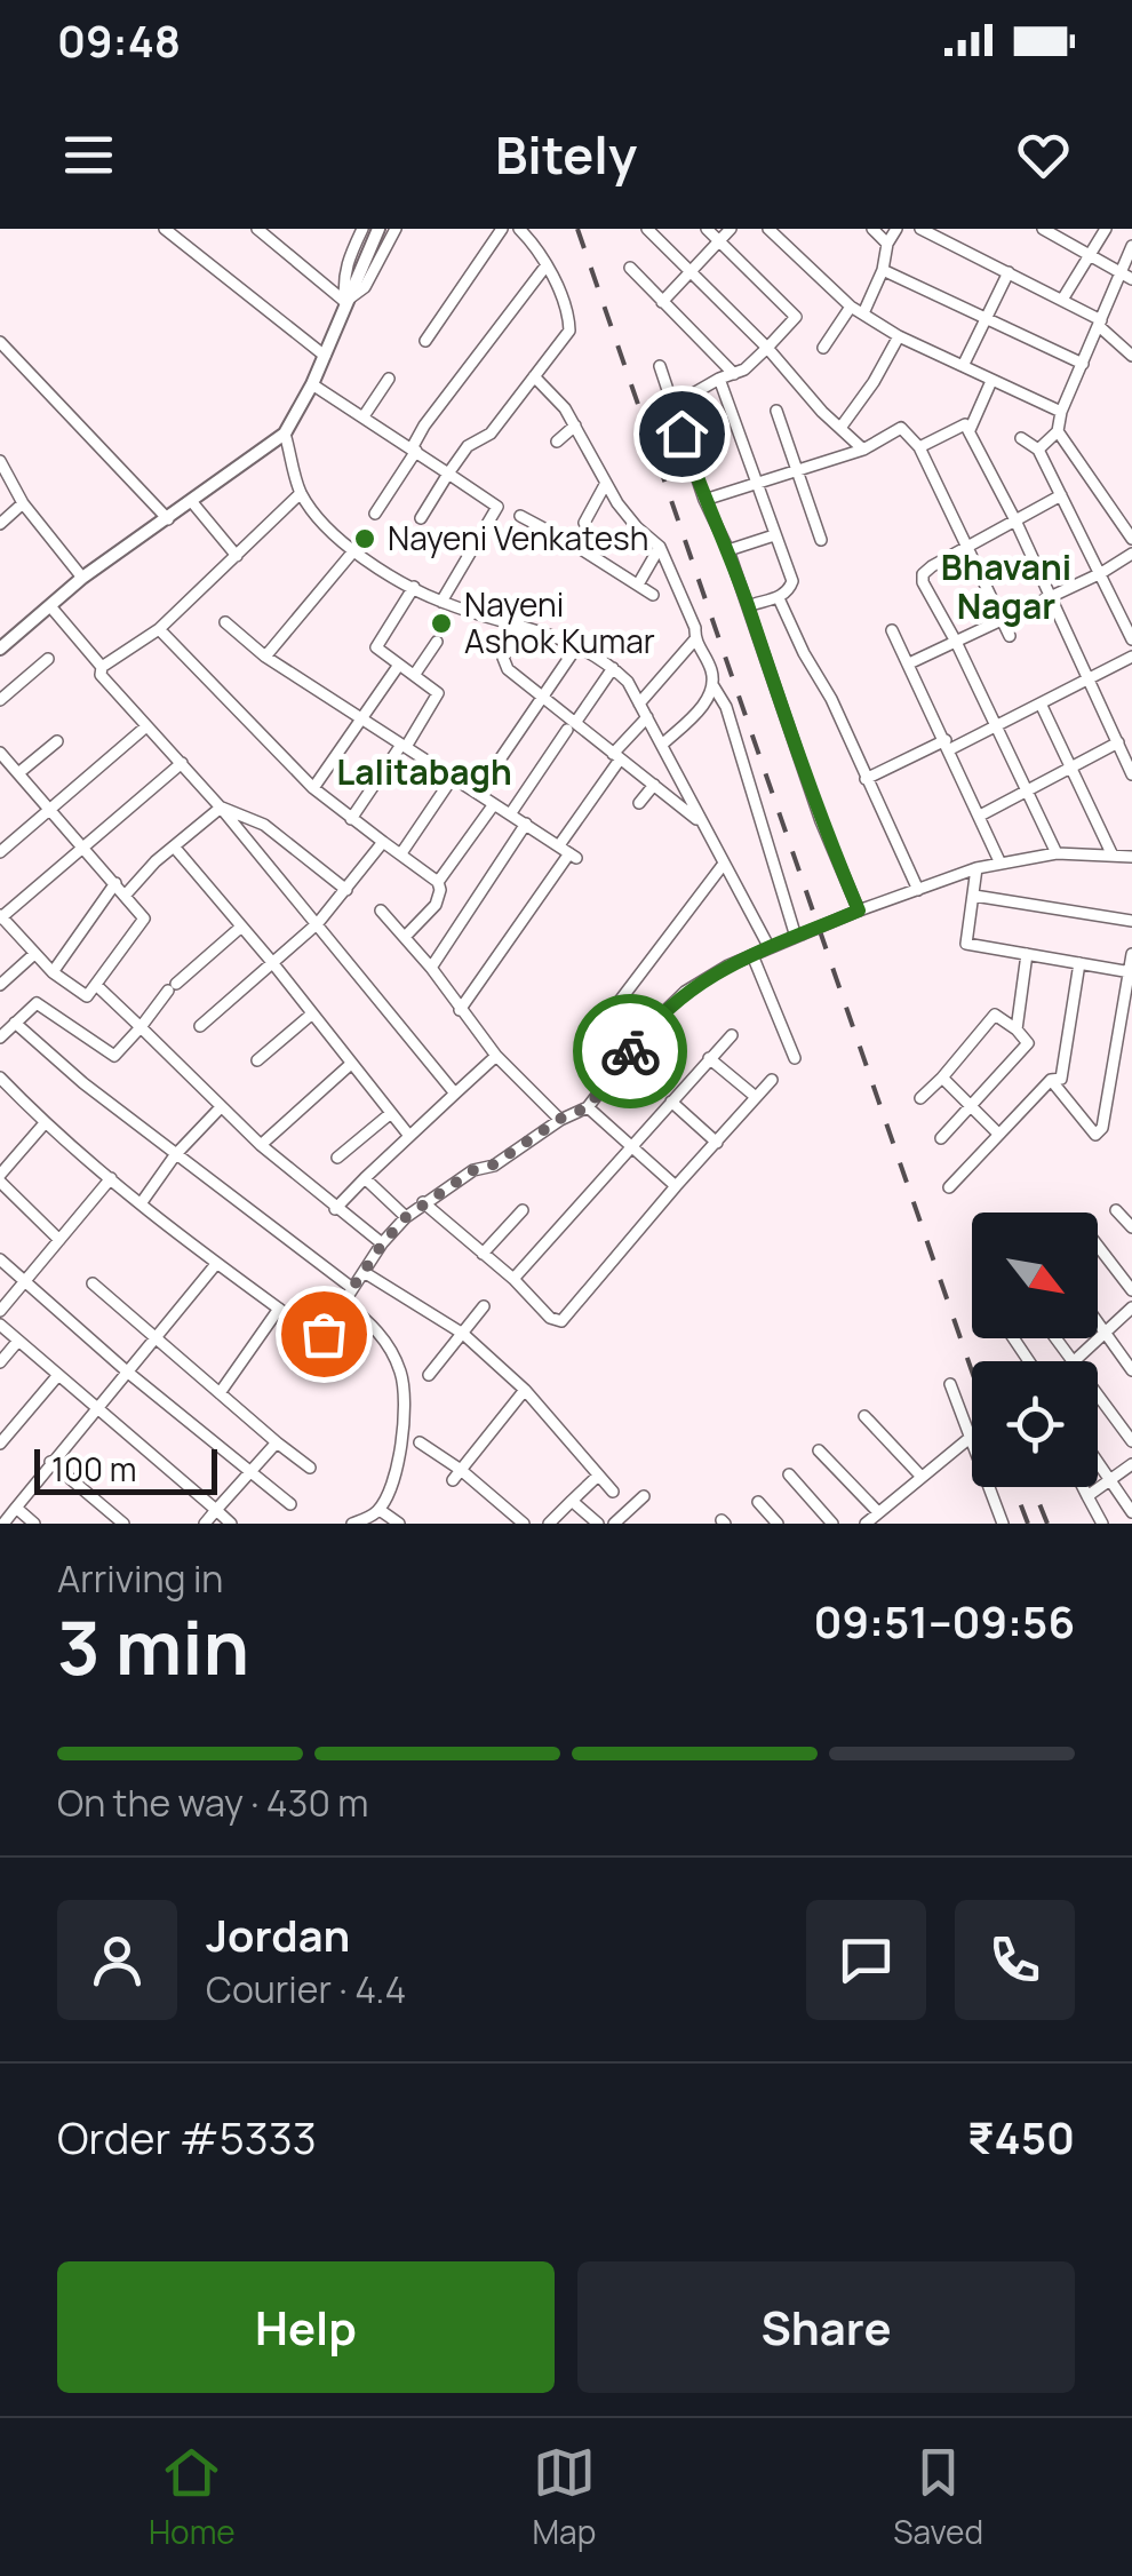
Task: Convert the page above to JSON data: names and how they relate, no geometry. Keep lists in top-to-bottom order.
{
  "districts": ["Bhavani Nagar", "Lalitabagh"],
  "places": ["Nayeni Venkatesh", "Nayeni Ashok Kumar"],
  "scale_bar": "100 m",
  "north": "bottom right",
  "page": {
    "status": "09:48",
    "header": "Bitely",
    "scale": "100 m",
    "heading": ["3 min", "Arriving in", "09:51–09:56"],
    "panel": [
      "Jordan",
      "Courier · 4.4",
      "Order #5333",
      "₹450"
    ],
    "bar": "On the way · 430 m",
    "buttons": ["Help", "Share"],
    "tabs": ["Home", "Map", "Saved"]
  }
}
